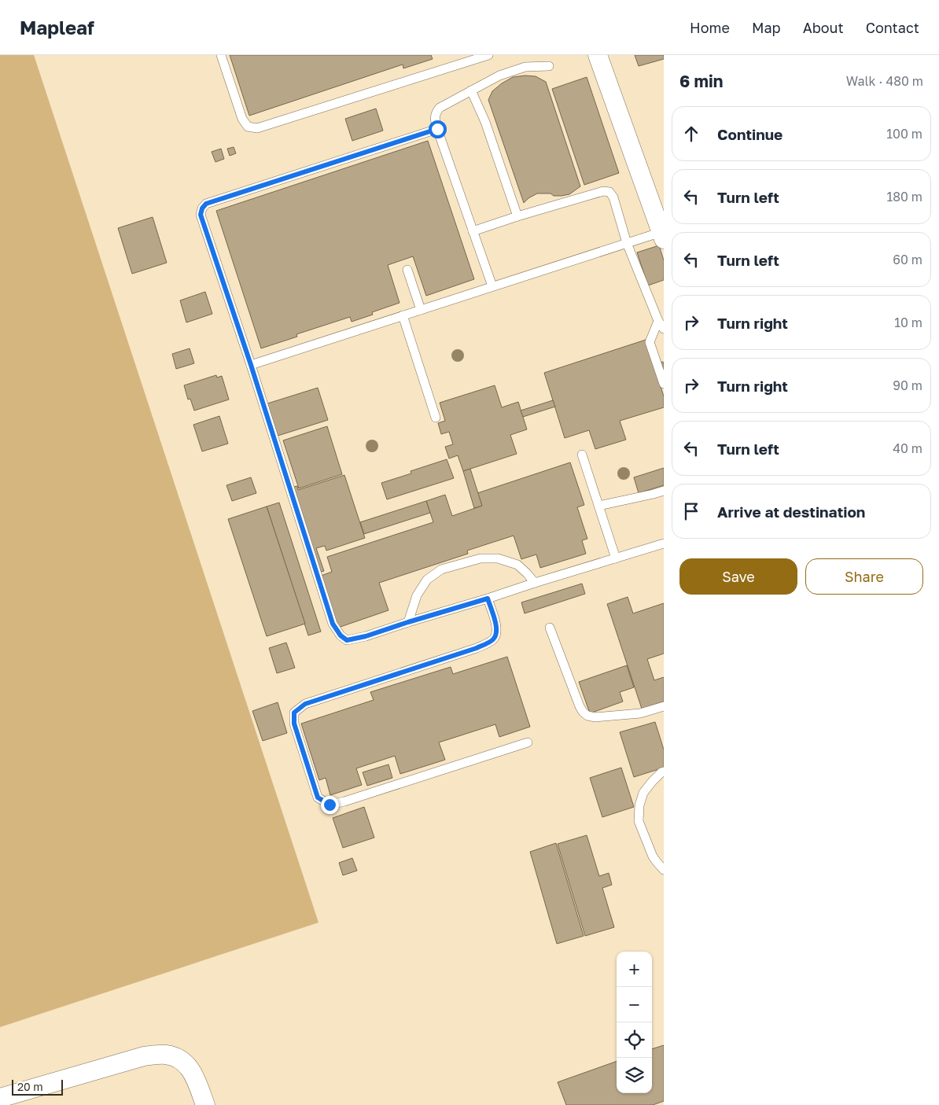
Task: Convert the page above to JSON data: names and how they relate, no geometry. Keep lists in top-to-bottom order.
{
  "scale_bar": "20 m",
  "page": {
    "header": "Mapleaf",
    "nav": [
      "Home",
      "Map",
      "About",
      "Contact"
    ],
    "heading": ["6 min", "Walk · 480 m"],
    "list": [
      ["Continue", "100 m"],
      ["Turn left", "180 m"],
      ["Turn left", "60 m"],
      ["Turn right", "10 m"],
      ["Turn right", "90 m"],
      ["Turn left", "40 m"],
      "Arrive at destination"
    ],
    "buttons": ["Save", "Share"],
    "map_buttons": ["+", "−"],
    "scale": "20 m"
  }
}
